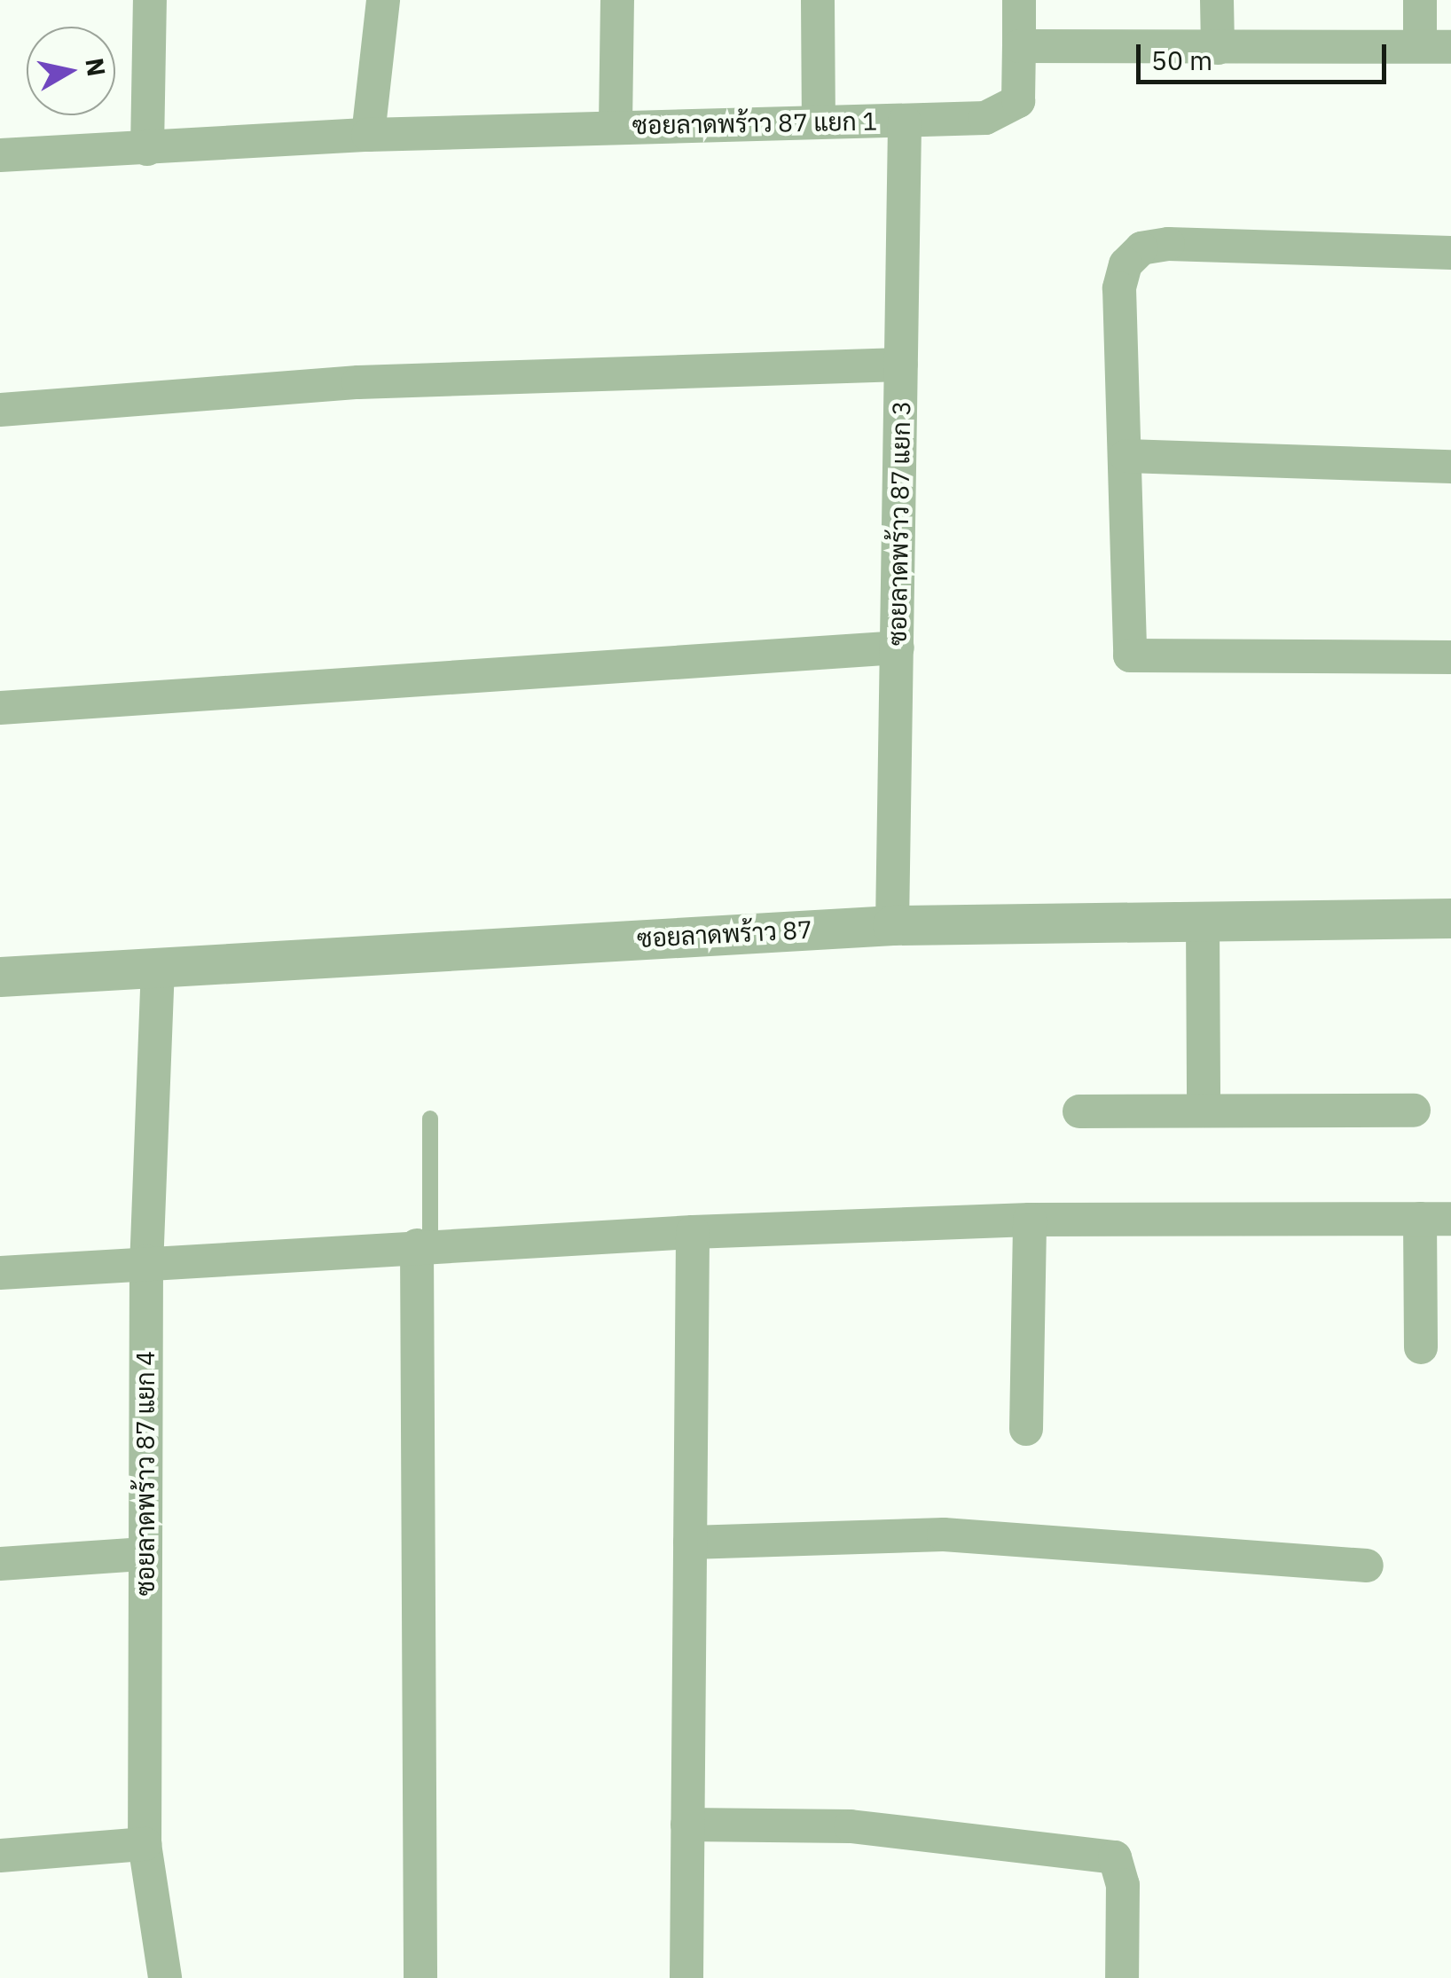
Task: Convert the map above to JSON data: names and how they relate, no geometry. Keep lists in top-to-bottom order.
{
  "streets": {
    "street": [
      "ซอยลาดพร้าว 87 แยก 1",
      "ซอยลาดพร้าว 87 แยก 3",
      "ซอยลาดพร้าว 87",
      "ซอยลาดพร้าว 87 แยก 4"
    ]
  },
  "crossings": [
    ["ซอยลาดพร้าว 87 แยก 1", "ซอยลาดพร้าว 87 แยก 3"],
    ["ซอยลาดพร้าว 87 แยก 3", "ซอยลาดพร้าว 87"],
    ["ซอยลาดพร้าว 87", "ซอยลาดพร้าว 87 แยก 4"]
  ],
  "scale_bar": "50 m",
  "north": "right"
}
